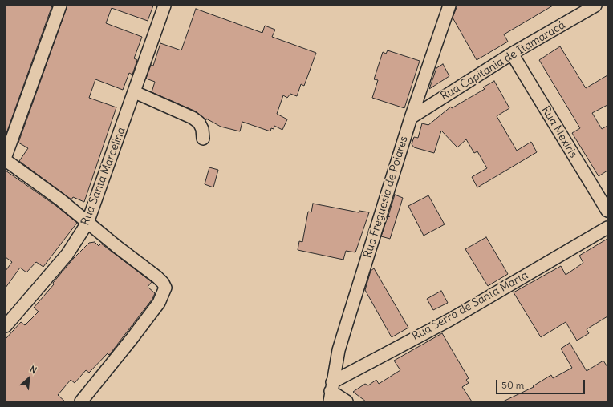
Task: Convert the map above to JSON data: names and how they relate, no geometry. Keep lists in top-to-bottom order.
{
  "streets": {
    "street": [
      "Rua Capitania de Itamaracá",
      "Rua Mexiris",
      "Rua Santa Marcelina",
      "Rua Freguesia de Poiares",
      "Rua Serra de Santa Marta"
    ]
  },
  "crossings": [
    ["Rua Capitania de Itamaracá", "Rua Mexiris"],
    ["Rua Capitania de Itamaracá", "Rua Freguesia de Poiares"],
    ["Rua Freguesia de Poiares", "Rua Serra de Santa Marta"]
  ],
  "scale_bar": "50 m",
  "north": "top right"
}
